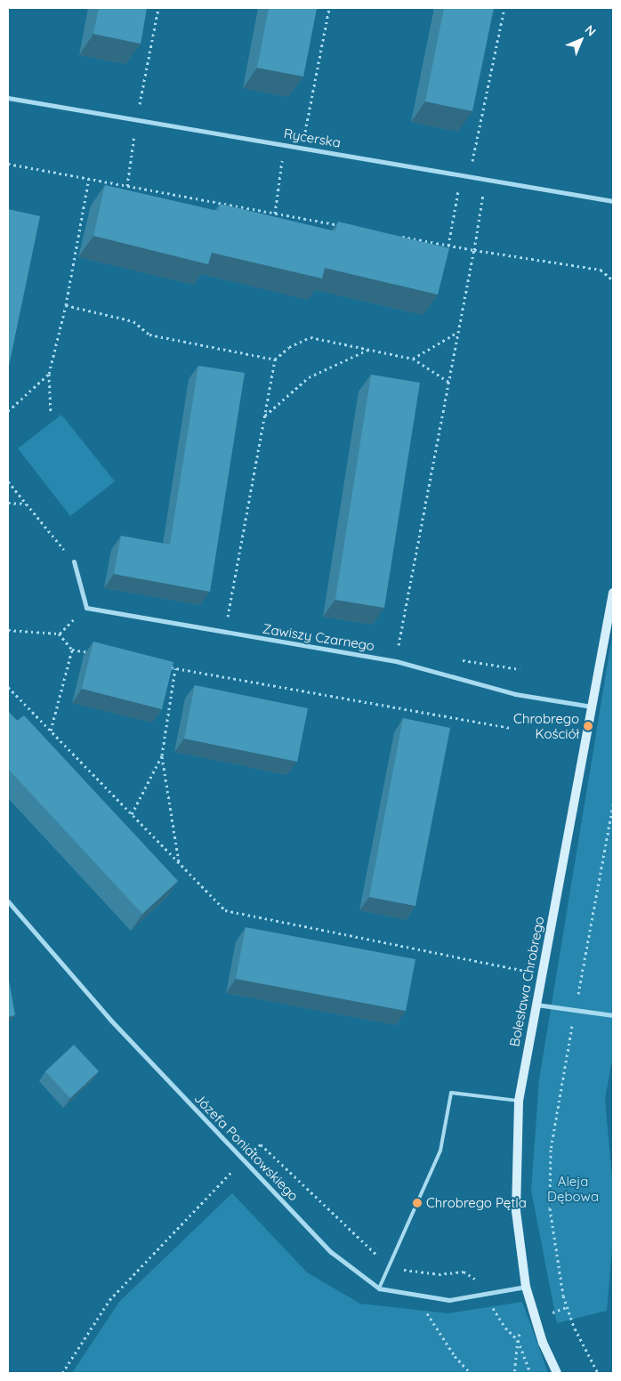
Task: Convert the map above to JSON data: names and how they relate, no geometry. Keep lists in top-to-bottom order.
{
  "streets": {
    "street": [
      "Rycerska",
      "Zawiszy Czarnego",
      "Bolesława Chrobrego",
      "Józefa Poniatowskiego"
    ]
  },
  "crossings": [
    ["Zawiszy Czarnego", "Bolesława Chrobrego"],
    ["Bolesława Chrobrego", "Józefa Poniatowskiego"]
  ],
  "parks": ["Aleja Dębowa"],
  "places": ["Chrobrego Kościół", "Chrobrego Pętla"],
  "north": "top right"
}
